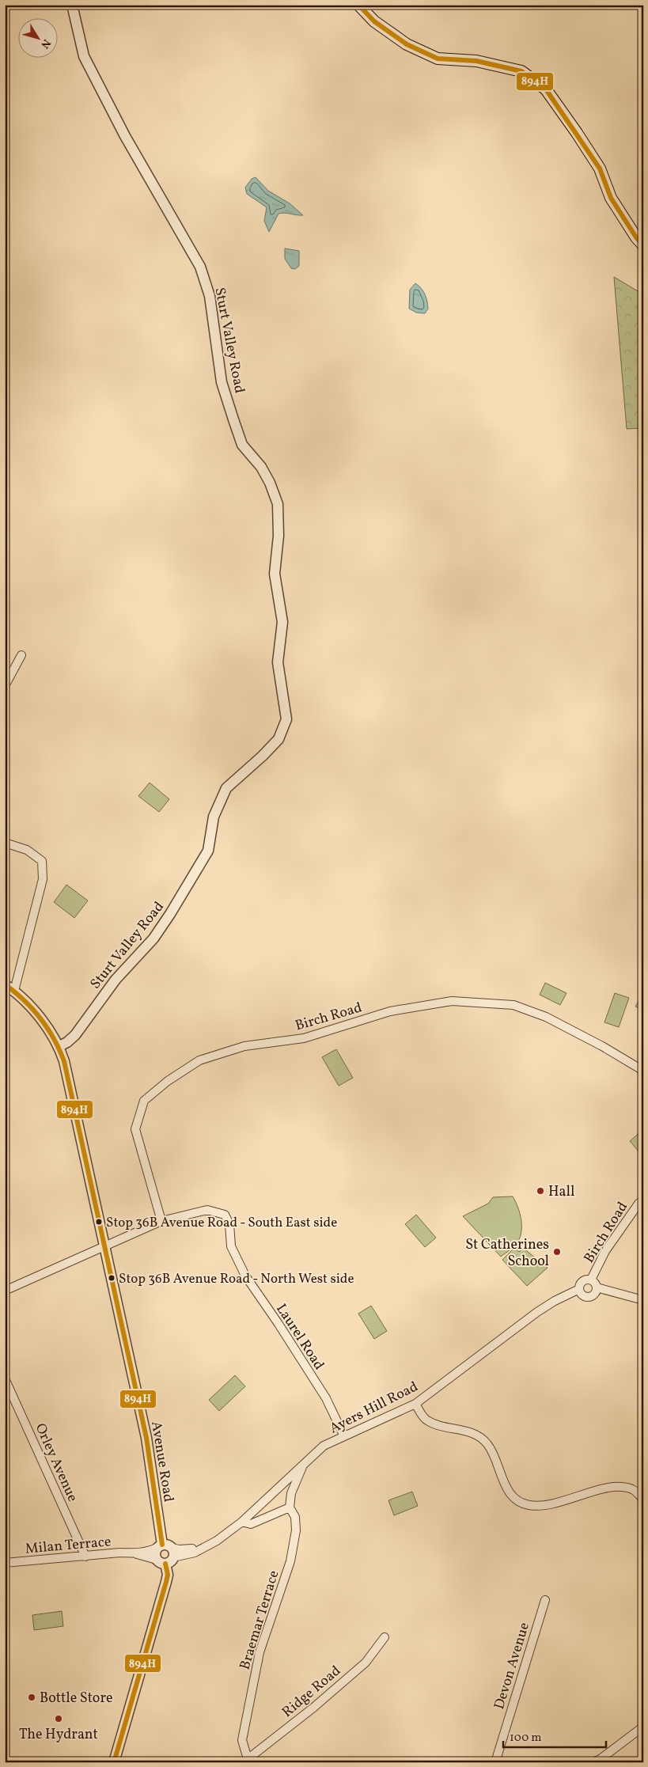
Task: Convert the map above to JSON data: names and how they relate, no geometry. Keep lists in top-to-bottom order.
{
  "streets": {
    "street": [
      "Sturt Valley Road",
      "Birch Road",
      "Laurel Road",
      "Ayers Hill Road",
      "Avenue Road",
      "Orley Avenue",
      "Milan Terrace",
      "Braemar Terrace",
      "Devon Avenue",
      "Ridge Road"
    ]
  },
  "crossings": [
    ["Sturt Valley Road", "Avenue Road"],
    ["Birch Road", "Laurel Road"],
    ["Birch Road", "Ayers Hill Road"],
    ["Laurel Road", "Ayers Hill Road"],
    ["Laurel Road", "Avenue Road"],
    ["Ayers Hill Road", "Avenue Road"],
    ["Ayers Hill Road", "Milan Terrace"],
    ["Ayers Hill Road", "Braemar Terrace"],
    ["Avenue Road", "Milan Terrace"],
    ["Orley Avenue", "Milan Terrace"],
    ["Braemar Terrace", "Ridge Road"]
  ],
  "places": [
    "Hall",
    "Stop 36B Avenue Road - South East side",
    "St Catherines School",
    "Stop 36B Avenue Road - North West side",
    "Bottle Store",
    "The Hydrant"
  ],
  "lines": ["transit line 894H"],
  "scale_bar": "100 m",
  "north": "bottom right"
}
